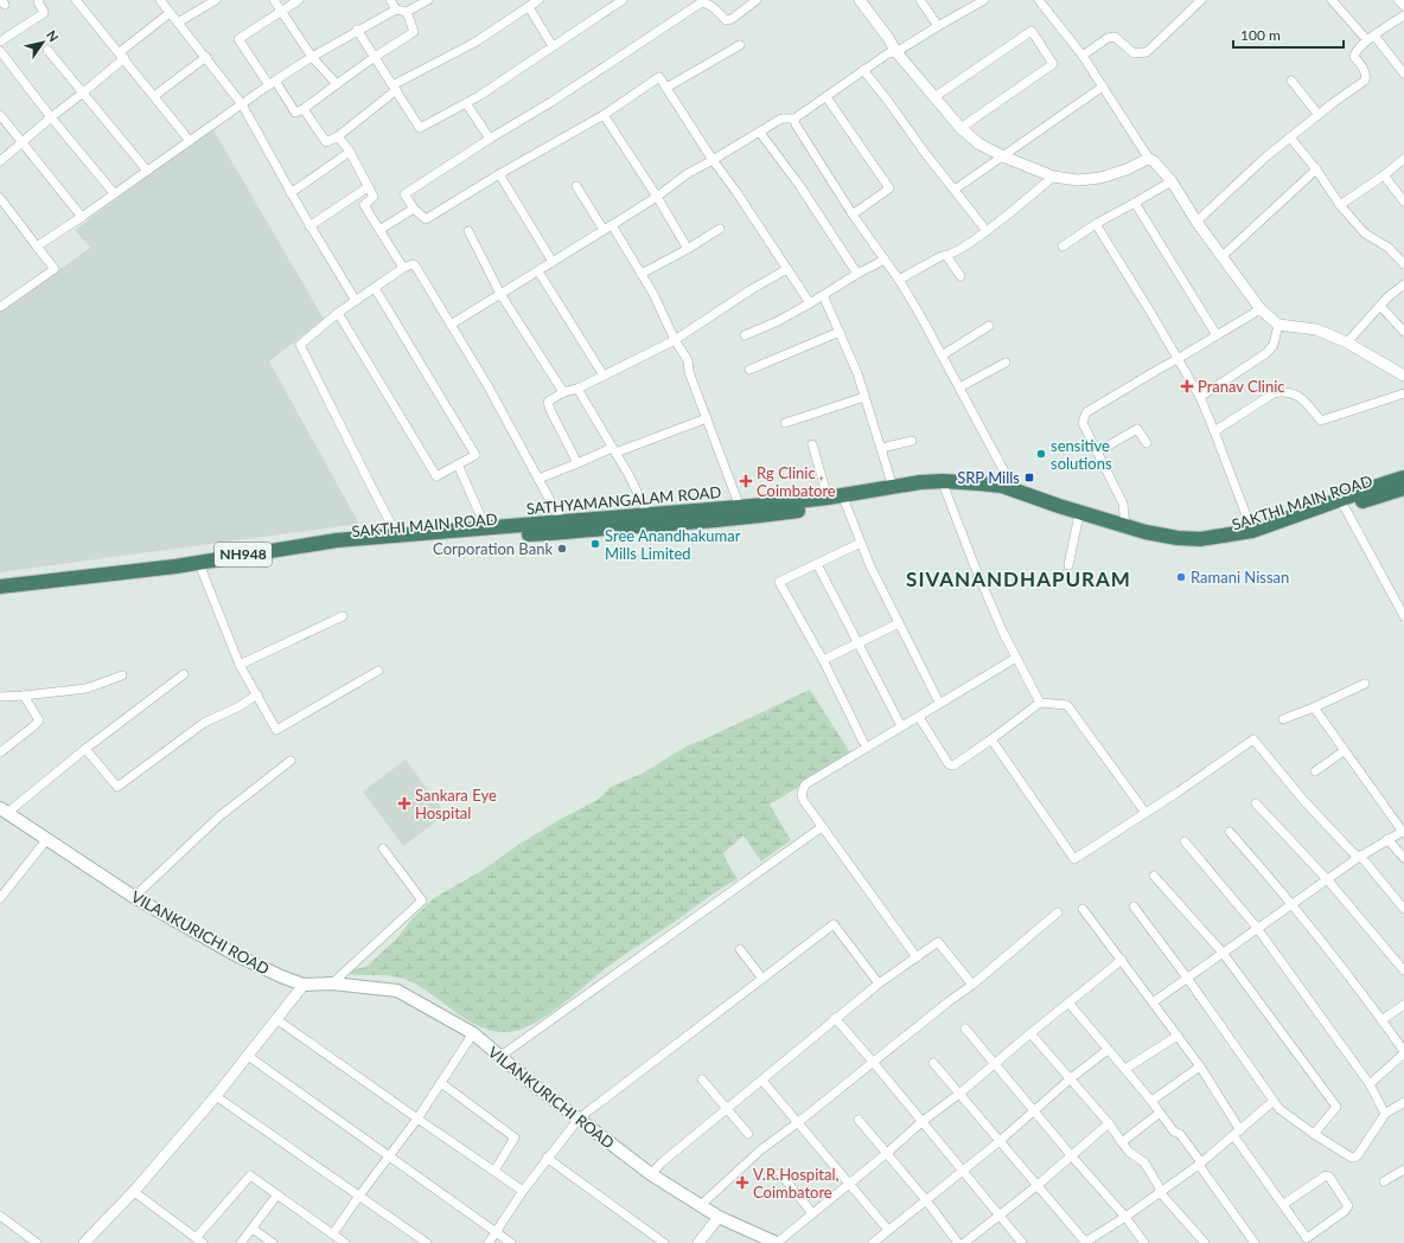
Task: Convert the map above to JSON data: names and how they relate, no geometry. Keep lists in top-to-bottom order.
{
  "streets": {
    "highway": ["SATHYAMANGALAM ROAD", "SAKTHI MAIN ROAD", "NH948"],
    "main road": ["VILANKURICHI ROAD"]
  },
  "crossings": [
    ["SATHYAMANGALAM ROAD", "SAKTHI MAIN ROAD"]
  ],
  "districts": ["SIVANANDHAPURAM"],
  "places": {
    "health": [
      "Pranav Clinic",
      "Rg Clinic , Coimbatore",
      "Sankara Eye Hospital",
      "V.R.Hospital, Coimbatore"
    ],
    "other": [
      "sensitive solutions",
      "Sree Anandhakumar Mills Limited",
      "Corporation Bank",
      "Ramani Nissan"
    ],
    "transit": ["SRP Mills"]
  },
  "scale_bar": "100 m",
  "north": "top right"
}
